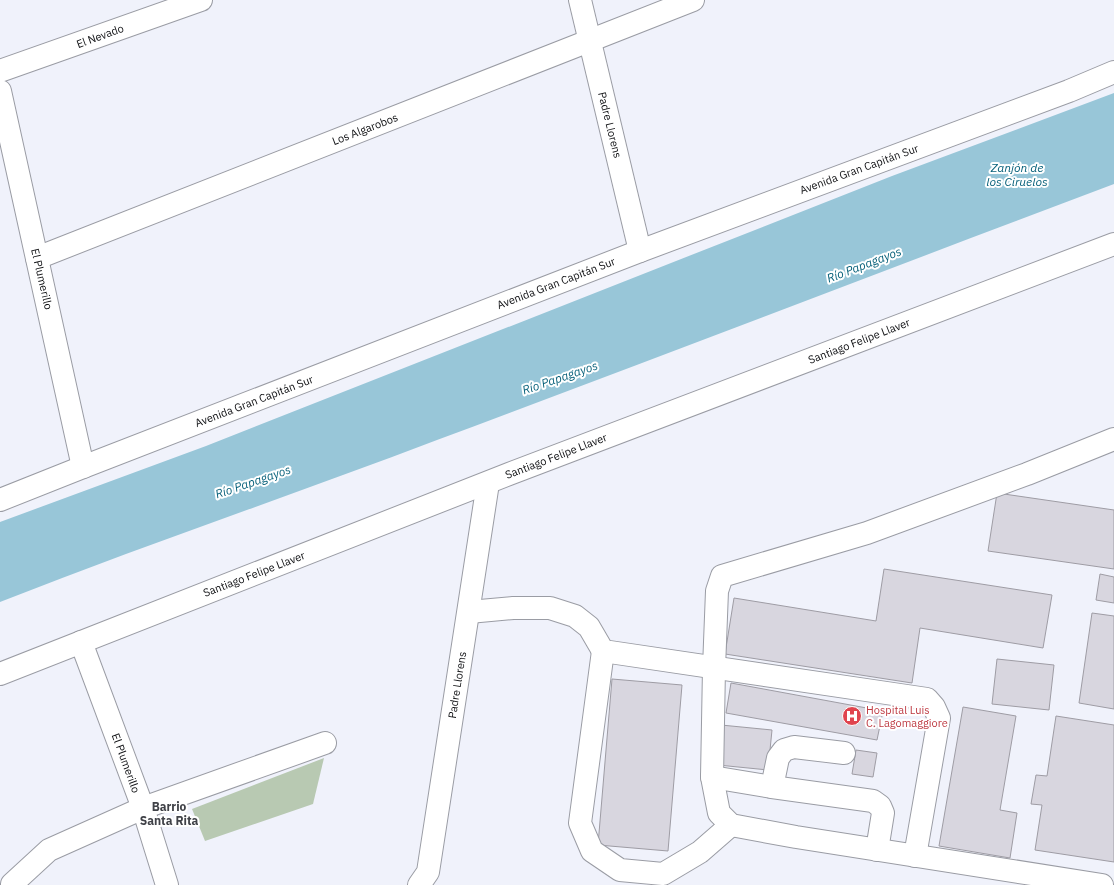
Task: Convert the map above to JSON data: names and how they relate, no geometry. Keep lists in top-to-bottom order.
{
  "streets": {
    "street": [
      "El Nevado",
      "Padre Llorens",
      "Los Algarobos",
      "Avenida Gran Capitán Sur",
      "El Plumerillo",
      "Santiago Felipe Llaver"
    ]
  },
  "crossings": [
    ["Padre Llorens", "Los Algarobos"],
    ["Padre Llorens", "Avenida Gran Capitán Sur"],
    ["Padre Llorens", "Santiago Felipe Llaver"],
    ["Los Algarobos", "El Plumerillo"],
    ["Avenida Gran Capitán Sur", "El Plumerillo"],
    ["El Plumerillo", "Santiago Felipe Llaver"]
  ],
  "districts": ["Barrio Santa Rita"],
  "water": ["Zanjón de los Ciruelos", "Río Papagayos"],
  "places": {
    "hospital": ["Hospital Luis C. Lagomaggiore"]
  }
}
